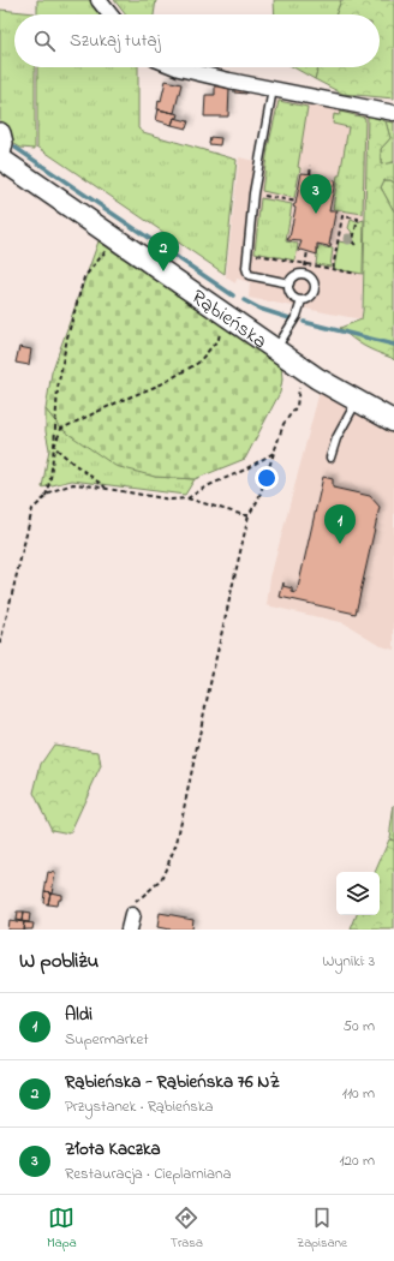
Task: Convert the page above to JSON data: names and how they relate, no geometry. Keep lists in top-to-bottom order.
{
  "streets": {
    "street": ["Rąbieńska"]
  },
  "page": {
    "search": "Szukaj tutaj",
    "pins": ["3", "2", "1"],
    "heading": ["W pobliżu", "Wyniki: 3"],
    "list": [
      {
        "mark": "1",
        "name": "Aldi",
        "note": "Supermarket",
        "value": "50 m"
      },
      {
        "mark": "2",
        "name": "Rąbieńska - Rąbieńska 76 NŻ",
        "note": "Przystanek · Rąbieńska",
        "value": "110 m"
      },
      {
        "mark": "3",
        "name": "Złota Kaczka",
        "note": "Restauracja · Cieplarniana",
        "value": "120 m"
      }
    ],
    "nav": ["Mapa", "Trasa", "Zapisane"]
  }
}
